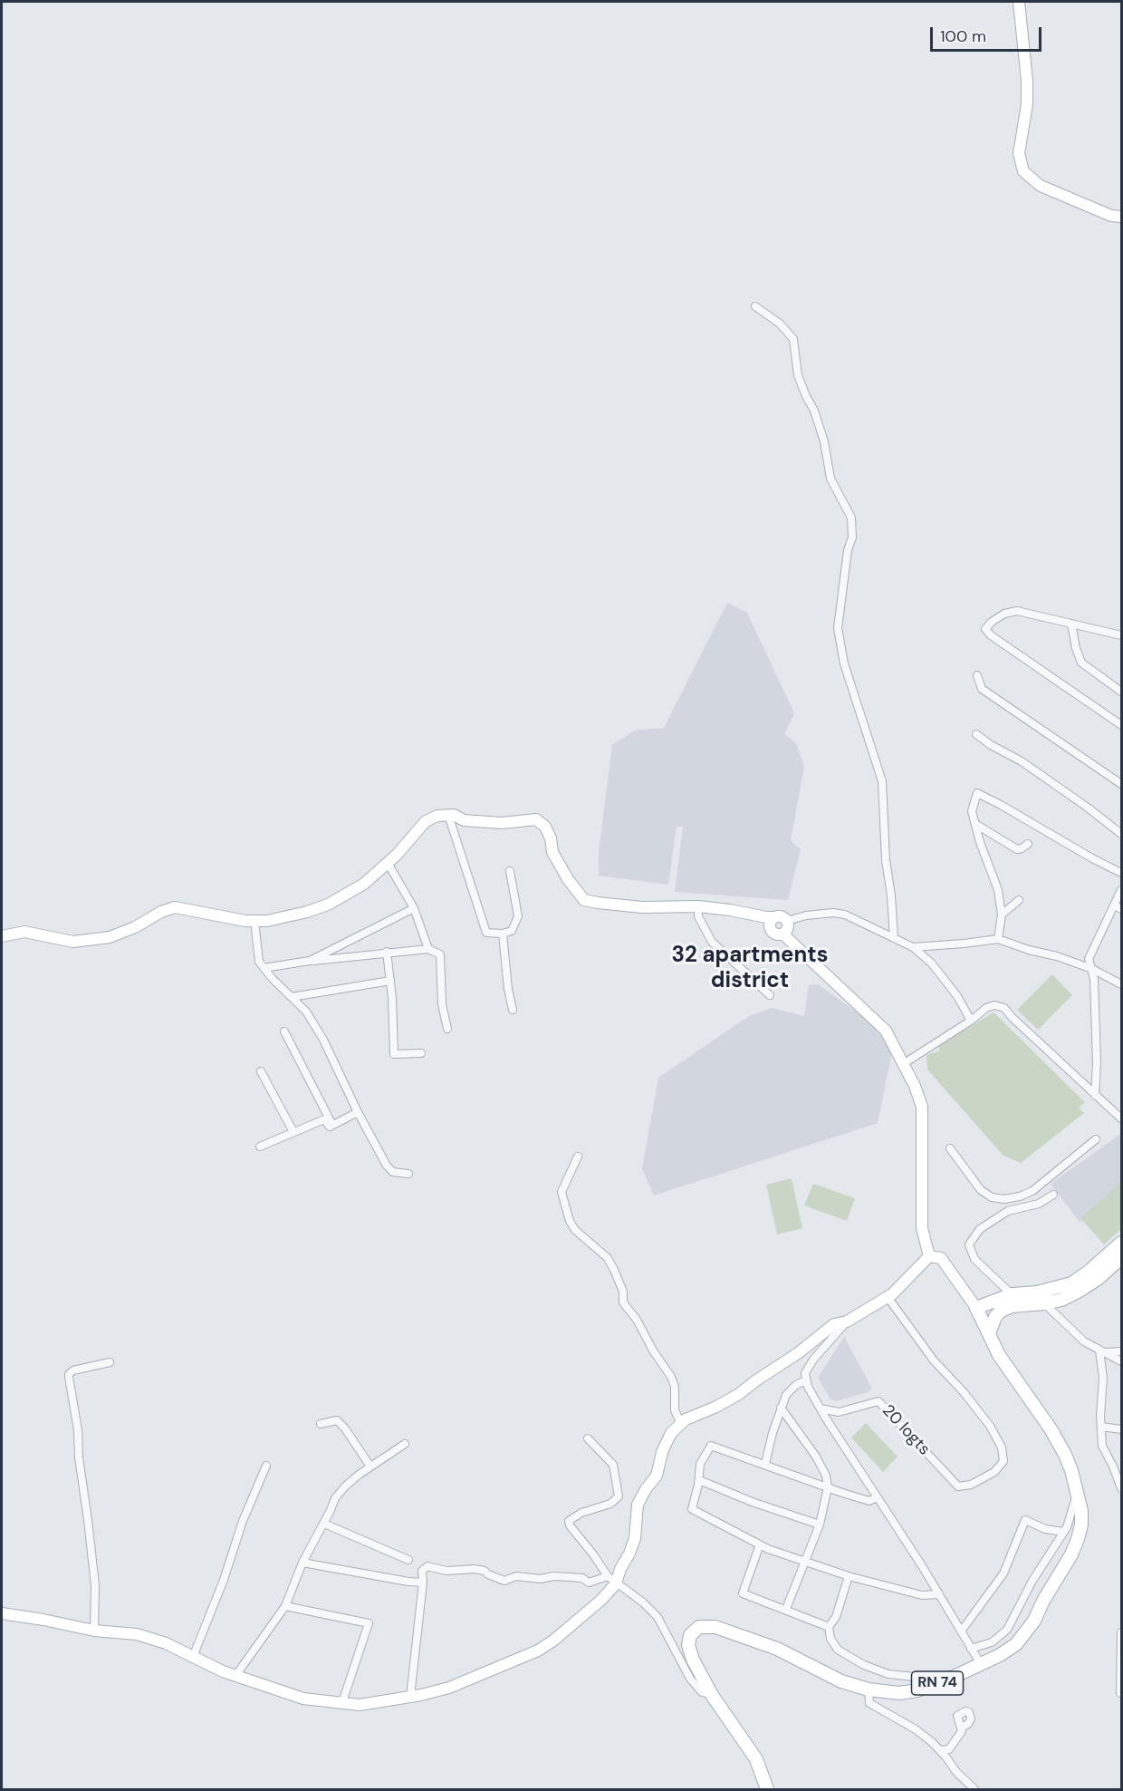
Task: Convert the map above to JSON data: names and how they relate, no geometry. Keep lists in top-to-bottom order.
{
  "streets": {
    "main road": ["RN 74"],
    "street": ["20 logts"]
  },
  "districts": ["32 apartments district"],
  "scale_bar": "100 m"
}
